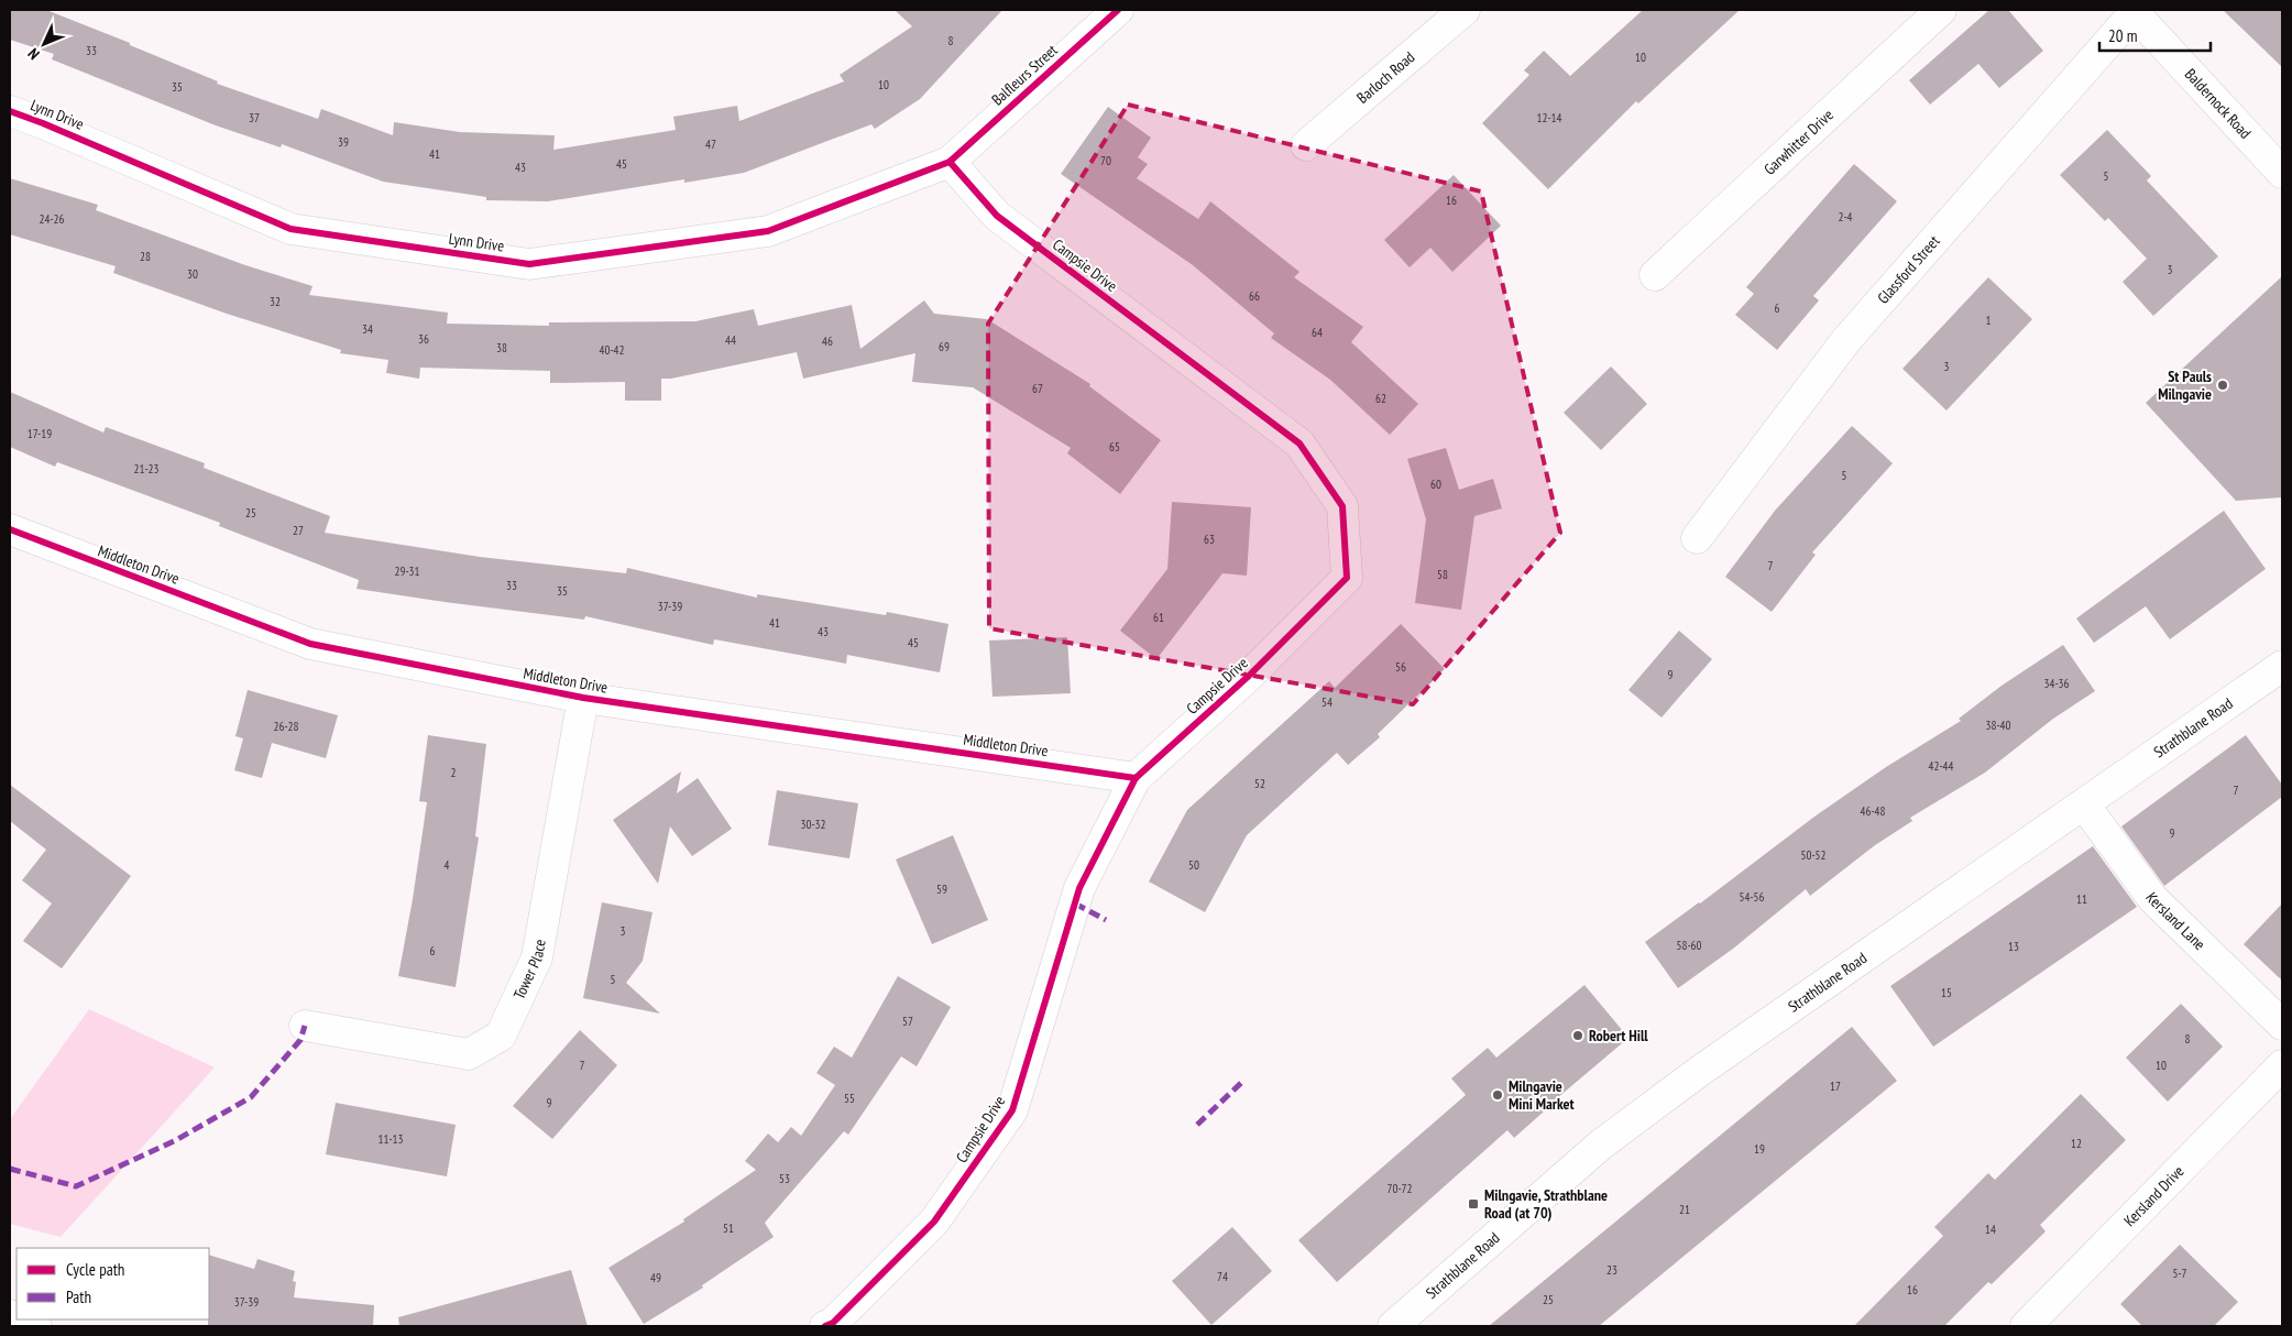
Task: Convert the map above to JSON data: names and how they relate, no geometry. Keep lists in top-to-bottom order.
{
  "streets": {
    "street": [
      "Balfleurs Street",
      "Barloch Road",
      "Baldernock Road",
      "Lynn Drive",
      "Garwhitter Drive",
      "Campsie Drive",
      "Glassford Street",
      "Middleton Drive",
      "Strathblane Road",
      "Kersland Lane",
      "Tower Place",
      "Kersland Drive"
    ]
  },
  "crossings": [
    ["Balfleurs Street", "Lynn Drive"],
    ["Balfleurs Street", "Campsie Drive"],
    ["Baldernock Road", "Glassford Street"],
    ["Lynn Drive", "Campsie Drive"],
    ["Campsie Drive", "Middleton Drive"],
    ["Middleton Drive", "Tower Place"],
    ["Strathblane Road", "Kersland Lane"]
  ],
  "places": {
    "other": ["St Pauls Milngavie", "Robert Hill", "Milngavie Mini Market"],
    "transit": ["Milngavie, Strathblane Road (at 70)"]
  },
  "house_numbers": [
    "8",
    "33",
    "10",
    "10",
    "35",
    "37",
    "12-14",
    "39",
    "47",
    "41",
    "70",
    "45",
    "43",
    "5",
    "16",
    "2-4",
    "24-26",
    "28",
    "3",
    "30",
    "66",
    "32",
    "6",
    "1",
    "34",
    "64",
    "36",
    "44",
    "46",
    "69",
    "38",
    "40-42",
    "3",
    "67",
    "62",
    "17-19",
    "65",
    "21-23",
    "5",
    "60",
    "25",
    "27",
    "63",
    "7",
    "29-31",
    "58",
    "33",
    "35",
    "37-39",
    "61",
    "41",
    "43",
    "45",
    "56",
    "9",
    "34-36",
    "54",
    "38-40",
    "26-28",
    "42-44",
    "2",
    "52",
    "7",
    "46-48",
    "30-32",
    "9",
    "50-52",
    "4",
    "50",
    "59",
    "54-56",
    "11",
    "3",
    "58-60",
    "13",
    "6",
    "5",
    "15",
    "57",
    "8",
    "7",
    "10",
    "17",
    "55",
    "9",
    "11-13",
    "12",
    "19",
    "53",
    "70-72",
    "21",
    "51",
    "14",
    "23",
    "5-7",
    "74",
    "49",
    "16",
    "25",
    "37-39"
  ],
  "legend": ["Cycle path", "Path"],
  "scale_bar": "20 m",
  "north": "bottom left"
}
